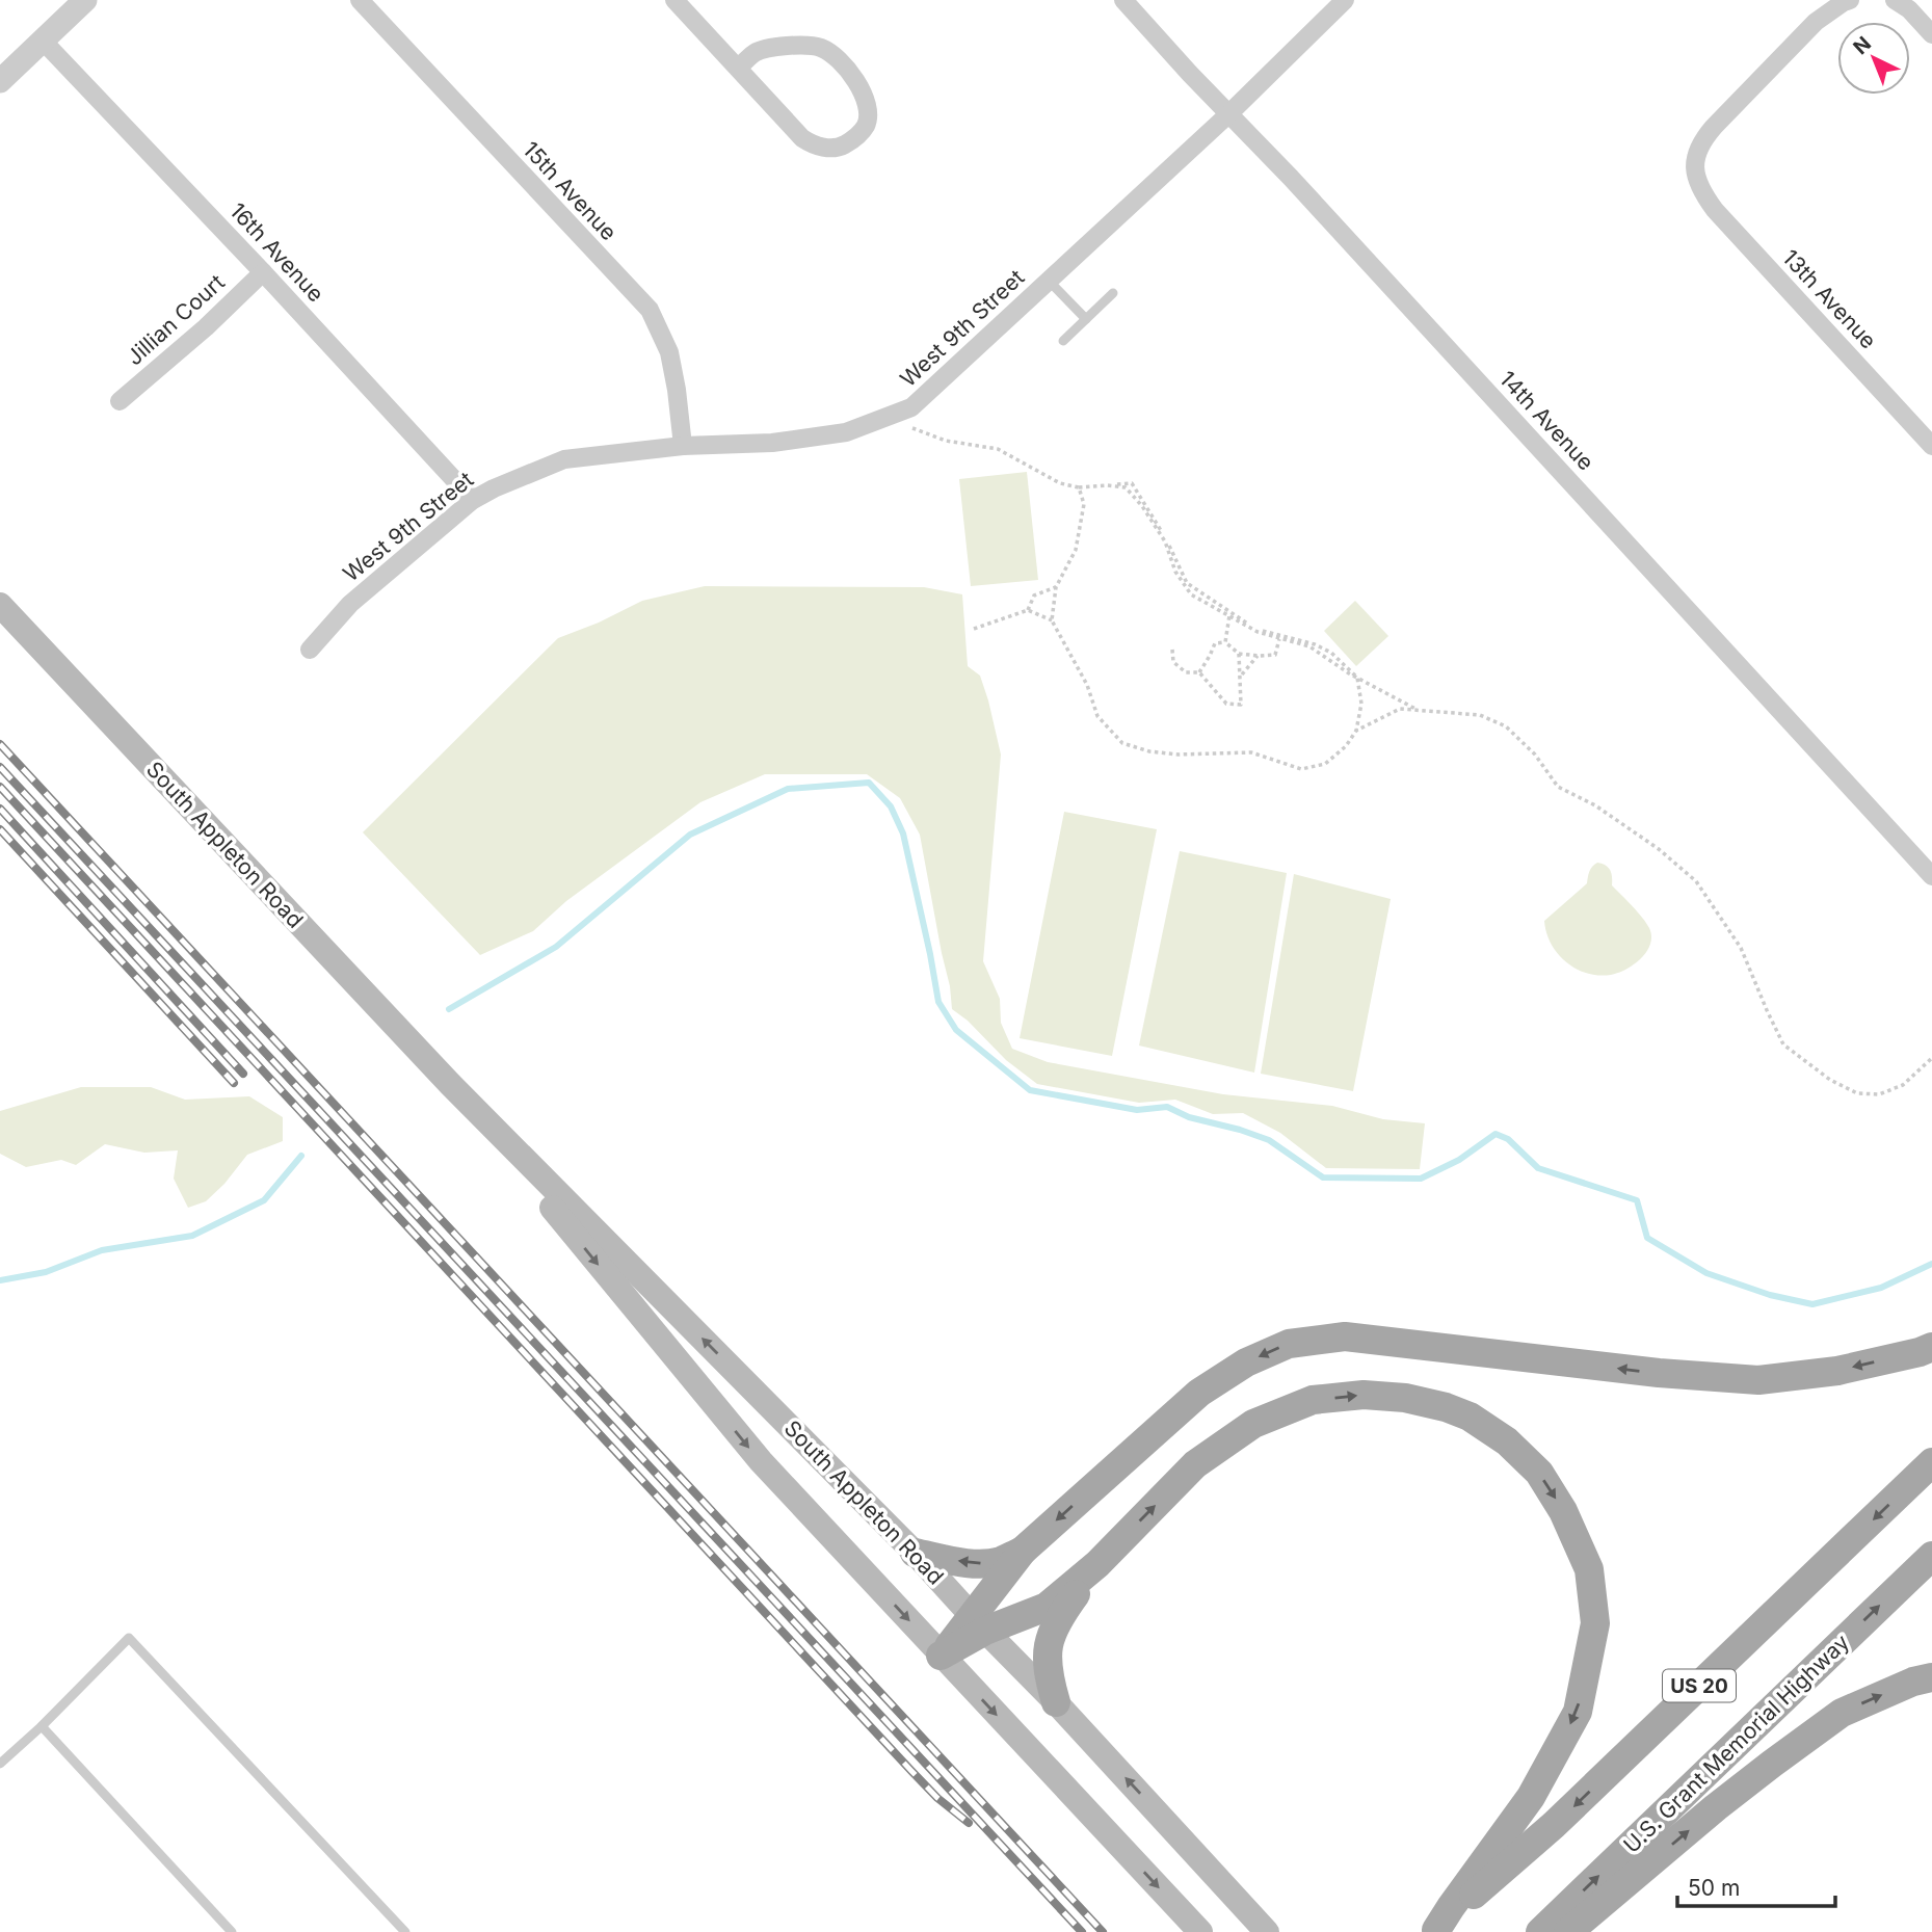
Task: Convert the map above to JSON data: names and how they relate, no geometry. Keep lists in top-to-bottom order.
{
  "streets": {
    "main road": ["South Appleton Road", "US 20", "U.S. Grant Memorial Highway"],
    "street": [
      "15th Avenue",
      "16th Avenue",
      "13th Avenue",
      "Jillian Court",
      "West 9th Street",
      "14th Avenue"
    ]
  },
  "crossings": [
    ["15th Avenue", "West 9th Street"],
    ["16th Avenue", "Jillian Court"],
    ["16th Avenue", "West 9th Street"],
    ["West 9th Street", "14th Avenue"]
  ],
  "scale_bar": "50 m",
  "north": "top left"
}
